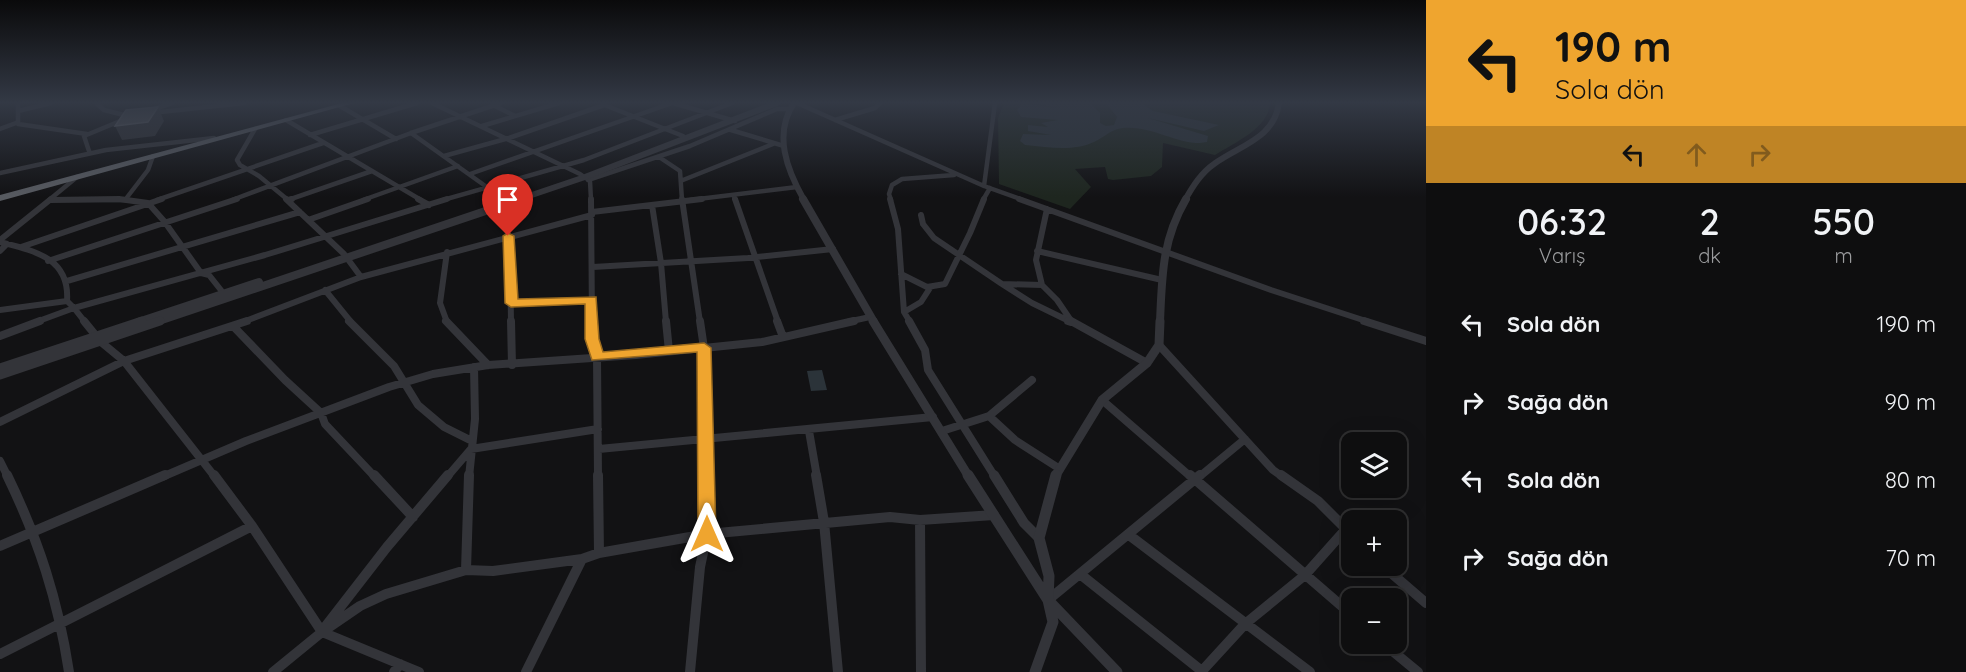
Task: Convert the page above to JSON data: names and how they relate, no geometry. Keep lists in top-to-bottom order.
{
  "page": {
    "turn": ["190 m", "Sola dön"],
    "eta": [
      "06:32",
      "Varış",
      "2",
      "dk",
      "550",
      "m"
    ],
    "list": [
      {
        "name": "Sola dön",
        "value": "190 m"
      },
      {
        "name": "Sağa dön",
        "value": "90 m"
      },
      {
        "name": "Sola dön",
        "value": "80 m"
      },
      {
        "name": "Sağa dön",
        "value": "70 m"
      }
    ],
    "map_buttons": ["+", "−"]
  }
}
